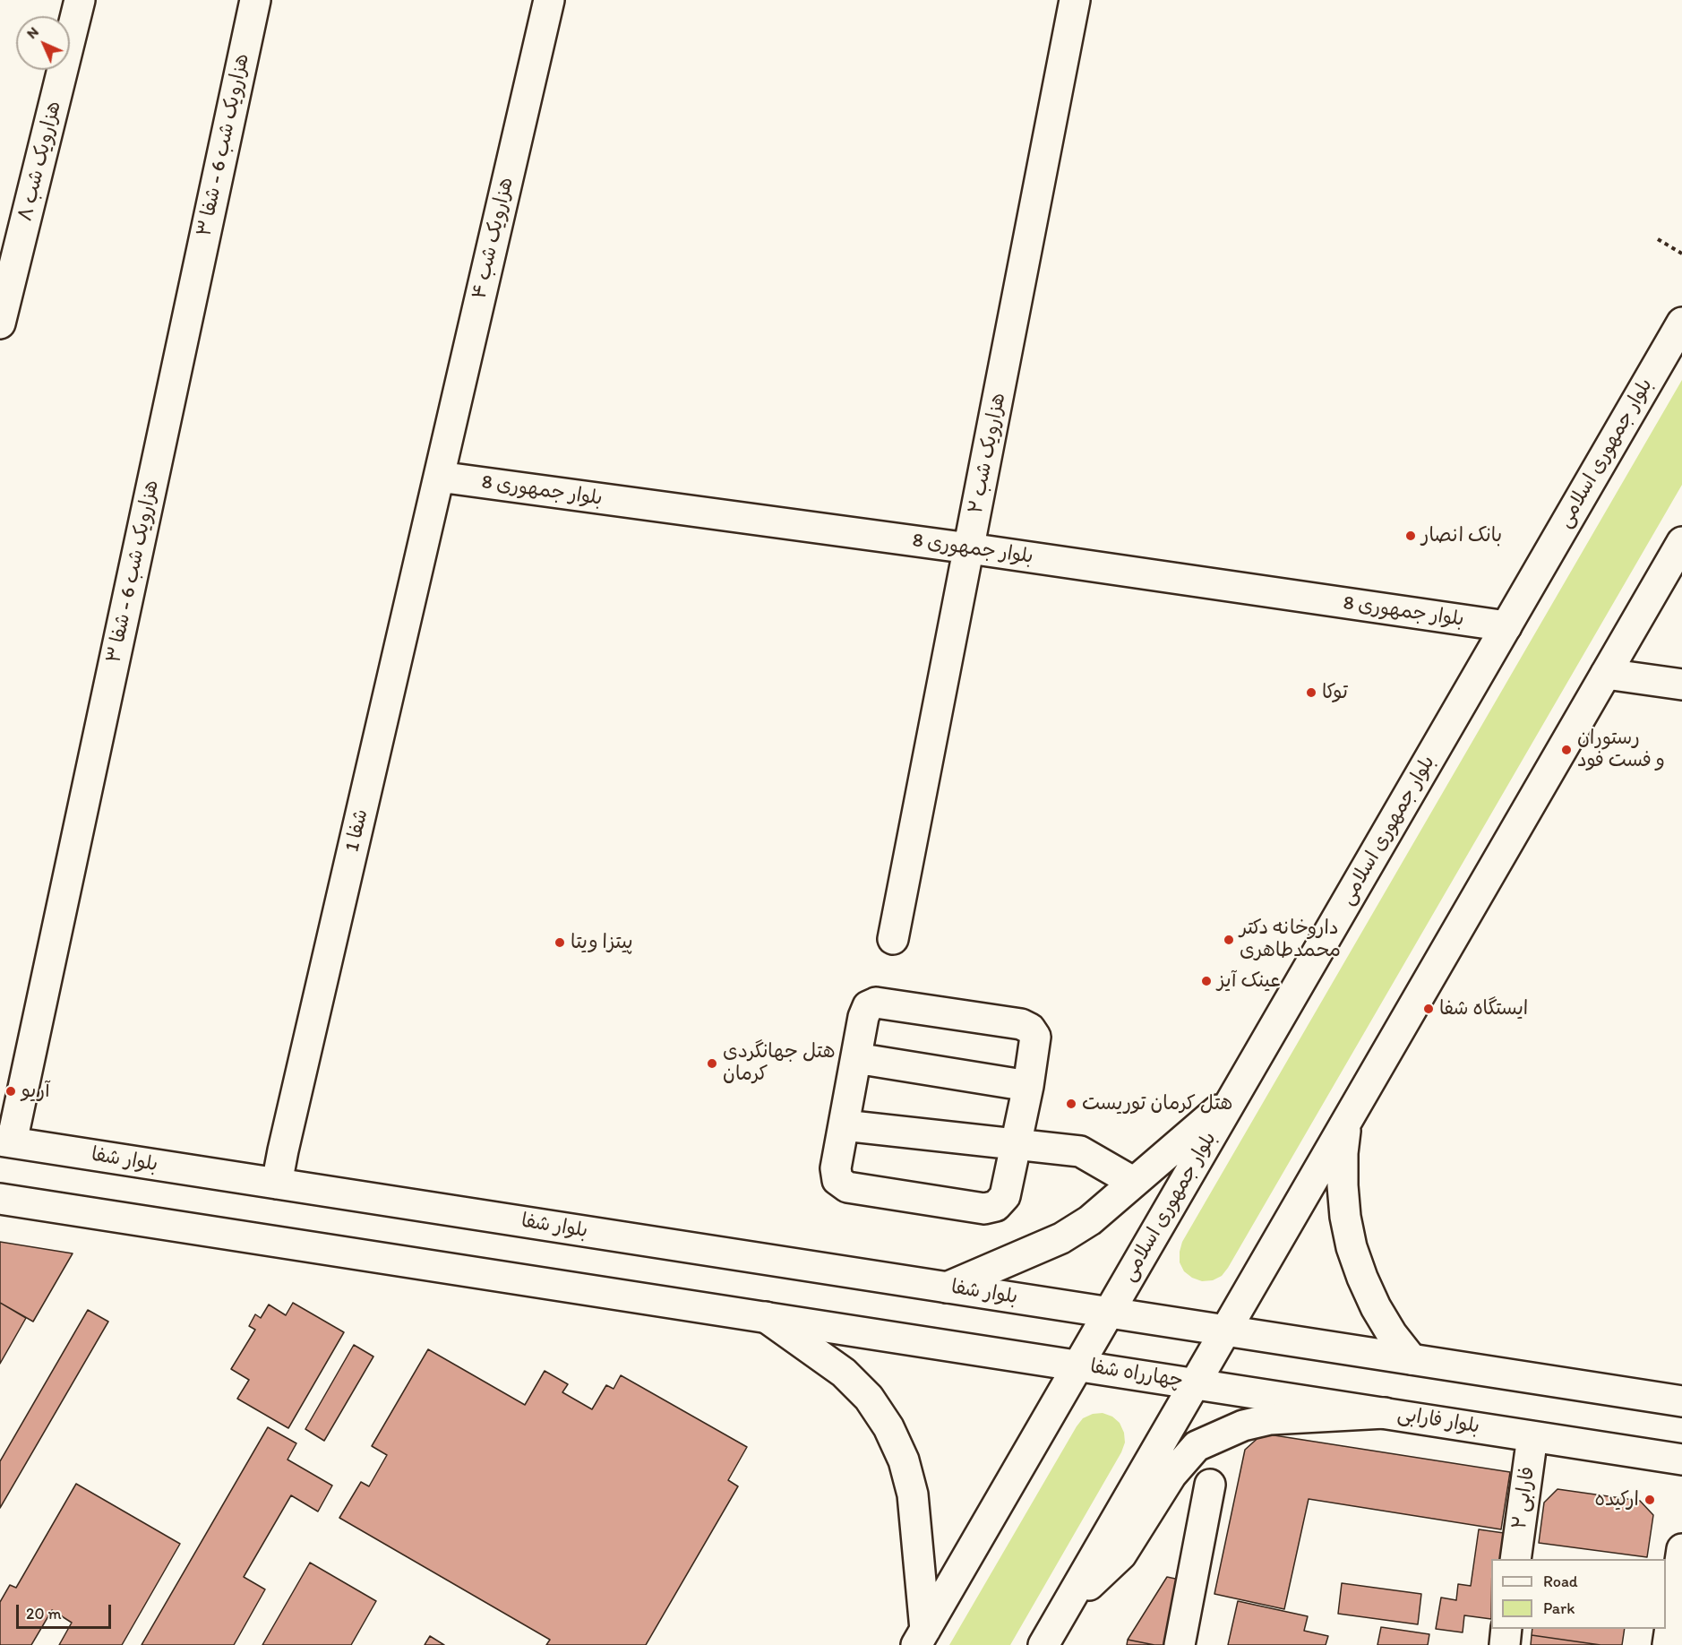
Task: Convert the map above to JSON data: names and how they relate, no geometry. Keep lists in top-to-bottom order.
{
  "streets": {
    "street": [
      "هزارویک شب 6 - شفا ۳",
      "هزارویک شب ۸",
      "هزارویک شب ۴",
      "هزارویک شب ۲",
      "بلوار جمهوری اسلامی",
      "بلوار جمهوری 8",
      "شفا 1",
      "بلوار شفا",
      "چهارراه شفا",
      "بلوار فارابی",
      "فارابی ۲"
    ]
  },
  "crossings": [
    ["هزارویک شب 6 - شفا ۳", "بلوار شفا"],
    ["هزارویک شب ۴", "بلوار جمهوری 8"],
    ["هزارویک شب ۴", "شفا 1"],
    ["هزارویک شب ۲", "بلوار جمهوری 8"],
    ["بلوار جمهوری اسلامی", "بلوار جمهوری 8"],
    ["بلوار جمهوری اسلامی", "بلوار شفا"],
    ["بلوار جمهوری اسلامی", "چهارراه شفا"],
    ["بلوار جمهوری 8", "شفا 1"],
    ["شفا 1", "بلوار شفا"],
    ["چهارراه شفا", "بلوار فارابی"],
    ["بلوار فارابی", "فارابی ۲"]
  ],
  "places": [
    "بانک انصار",
    "توکا",
    "رستوران و فست فود",
    "داروخانه دکتر محمدطاهری",
    "پیتزا ویتا",
    "عینک آیز",
    "ایستگاه شفا",
    "هتل جهانگردی کرمان",
    "آریو",
    "هتل کرمان توریست",
    "ارکیده"
  ],
  "legend": ["Road", "Park"],
  "scale_bar": "20 m",
  "north": "top left"
}
